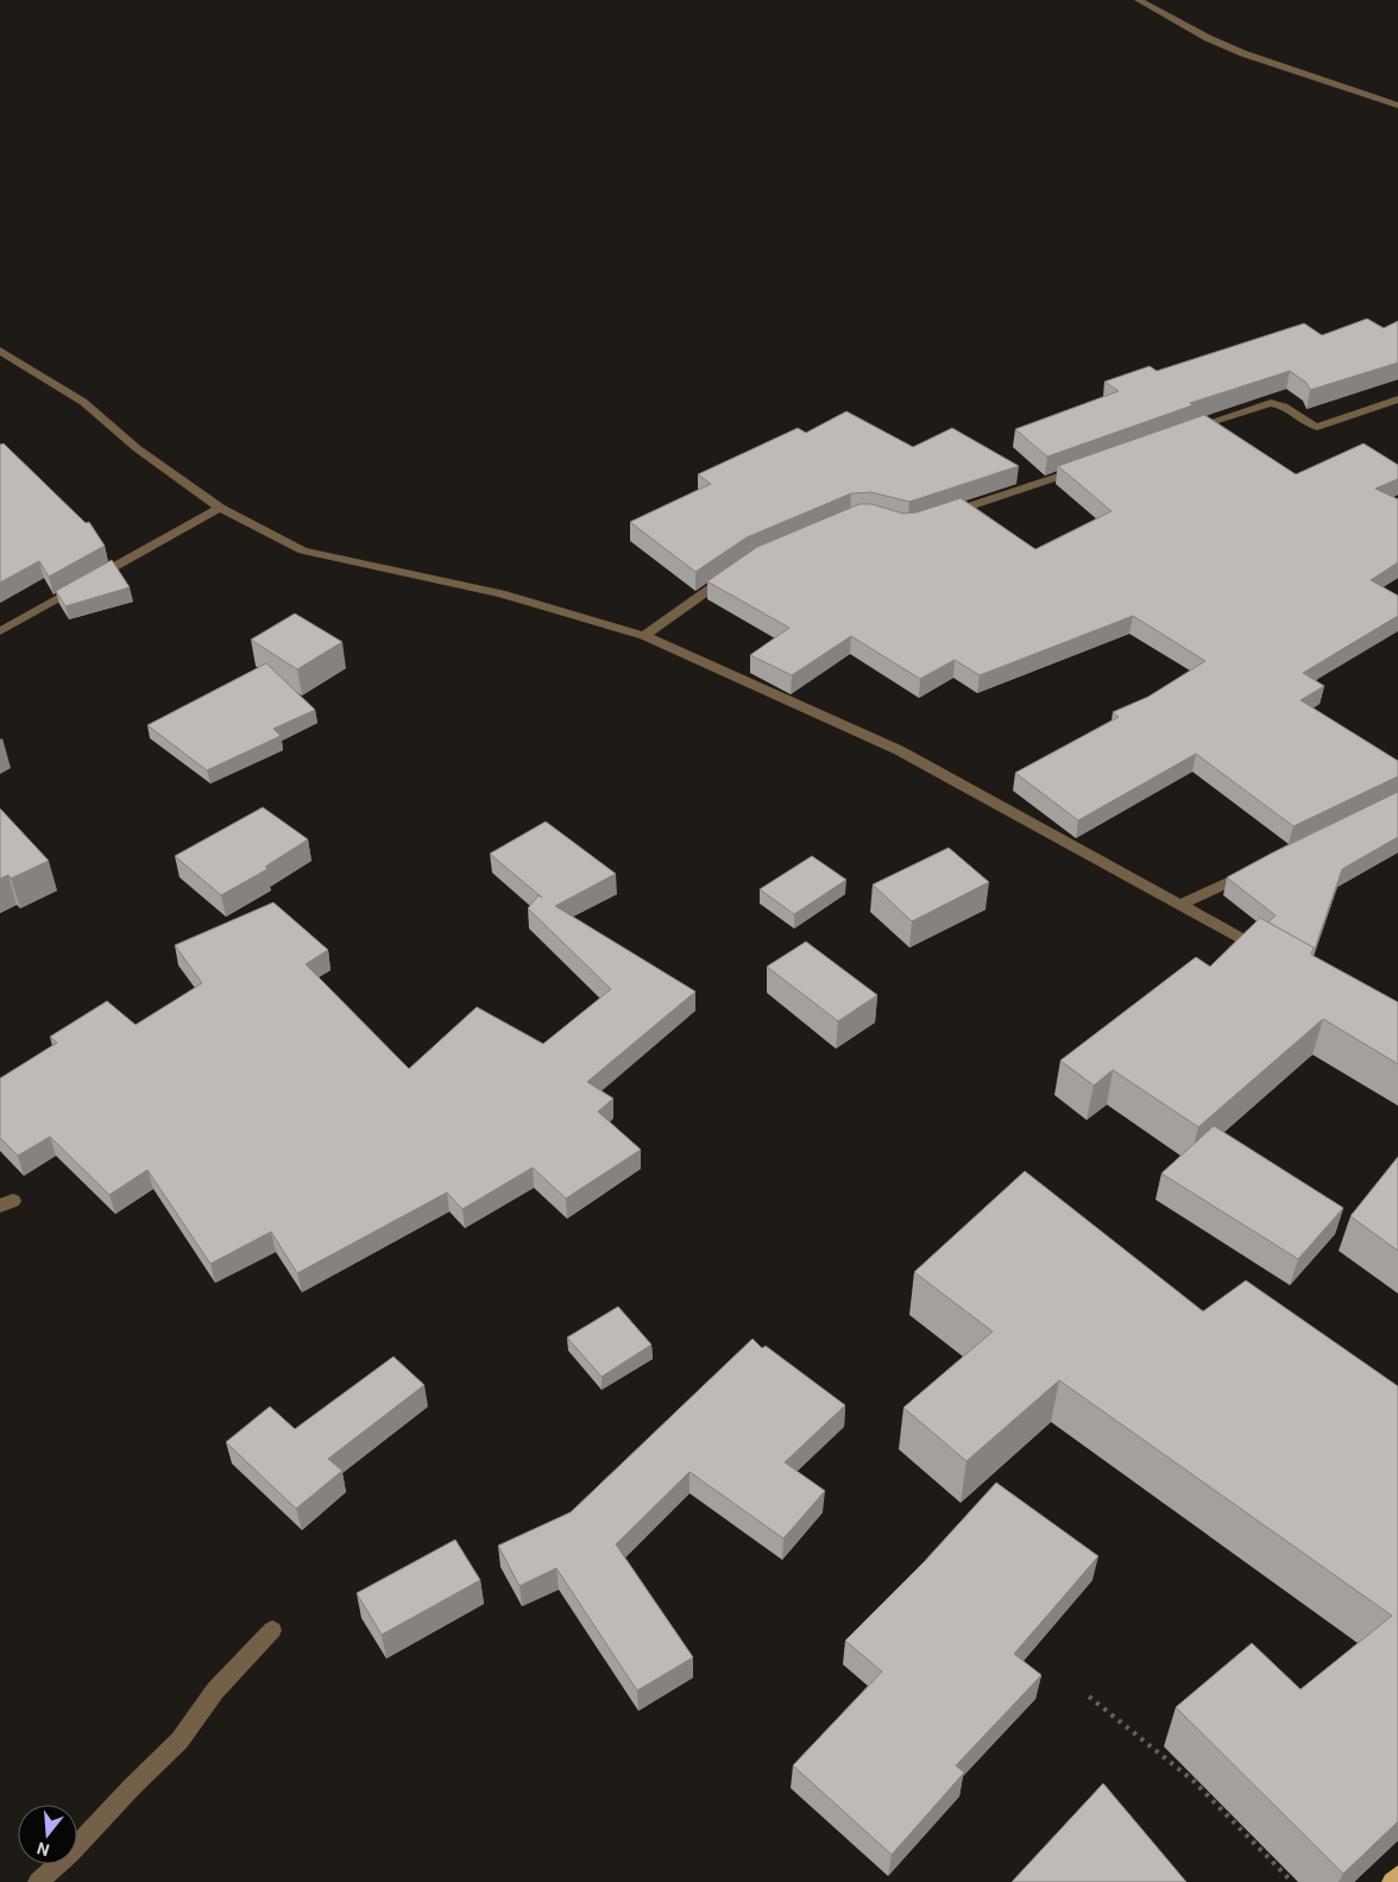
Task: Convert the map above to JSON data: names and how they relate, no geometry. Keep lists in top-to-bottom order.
{
  "north": "bottom"
}
